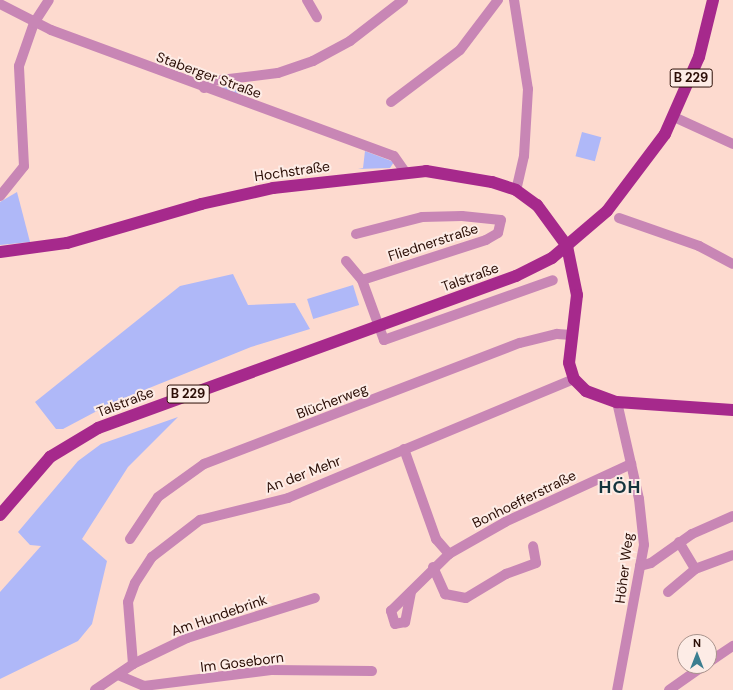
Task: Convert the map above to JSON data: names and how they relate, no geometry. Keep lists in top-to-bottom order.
{
  "streets": {
    "main road": ["B 229", "Hochstraße", "Talstraße"],
    "street": [
      "Staberger Straße",
      "Fliednerstraße",
      "Blücherweg",
      "An der Mehr",
      "Bonhoefferstraße",
      "Höher Weg",
      "Am Hundebrink",
      "Im Goseborn"
    ]
  },
  "crossings": [
    ["Staberger Straße", "Hochstraße"],
    ["B 229", "Hochstraße"],
    ["B 229", "Talstraße"],
    ["Hochstraße", "Talstraße"],
    ["An der Mehr", "Am Hundebrink"],
    ["Bonhoefferstraße", "Höher Weg"],
    ["Am Hundebrink", "Im Goseborn"]
  ],
  "districts": ["HÖH"],
  "north": "top"
}
